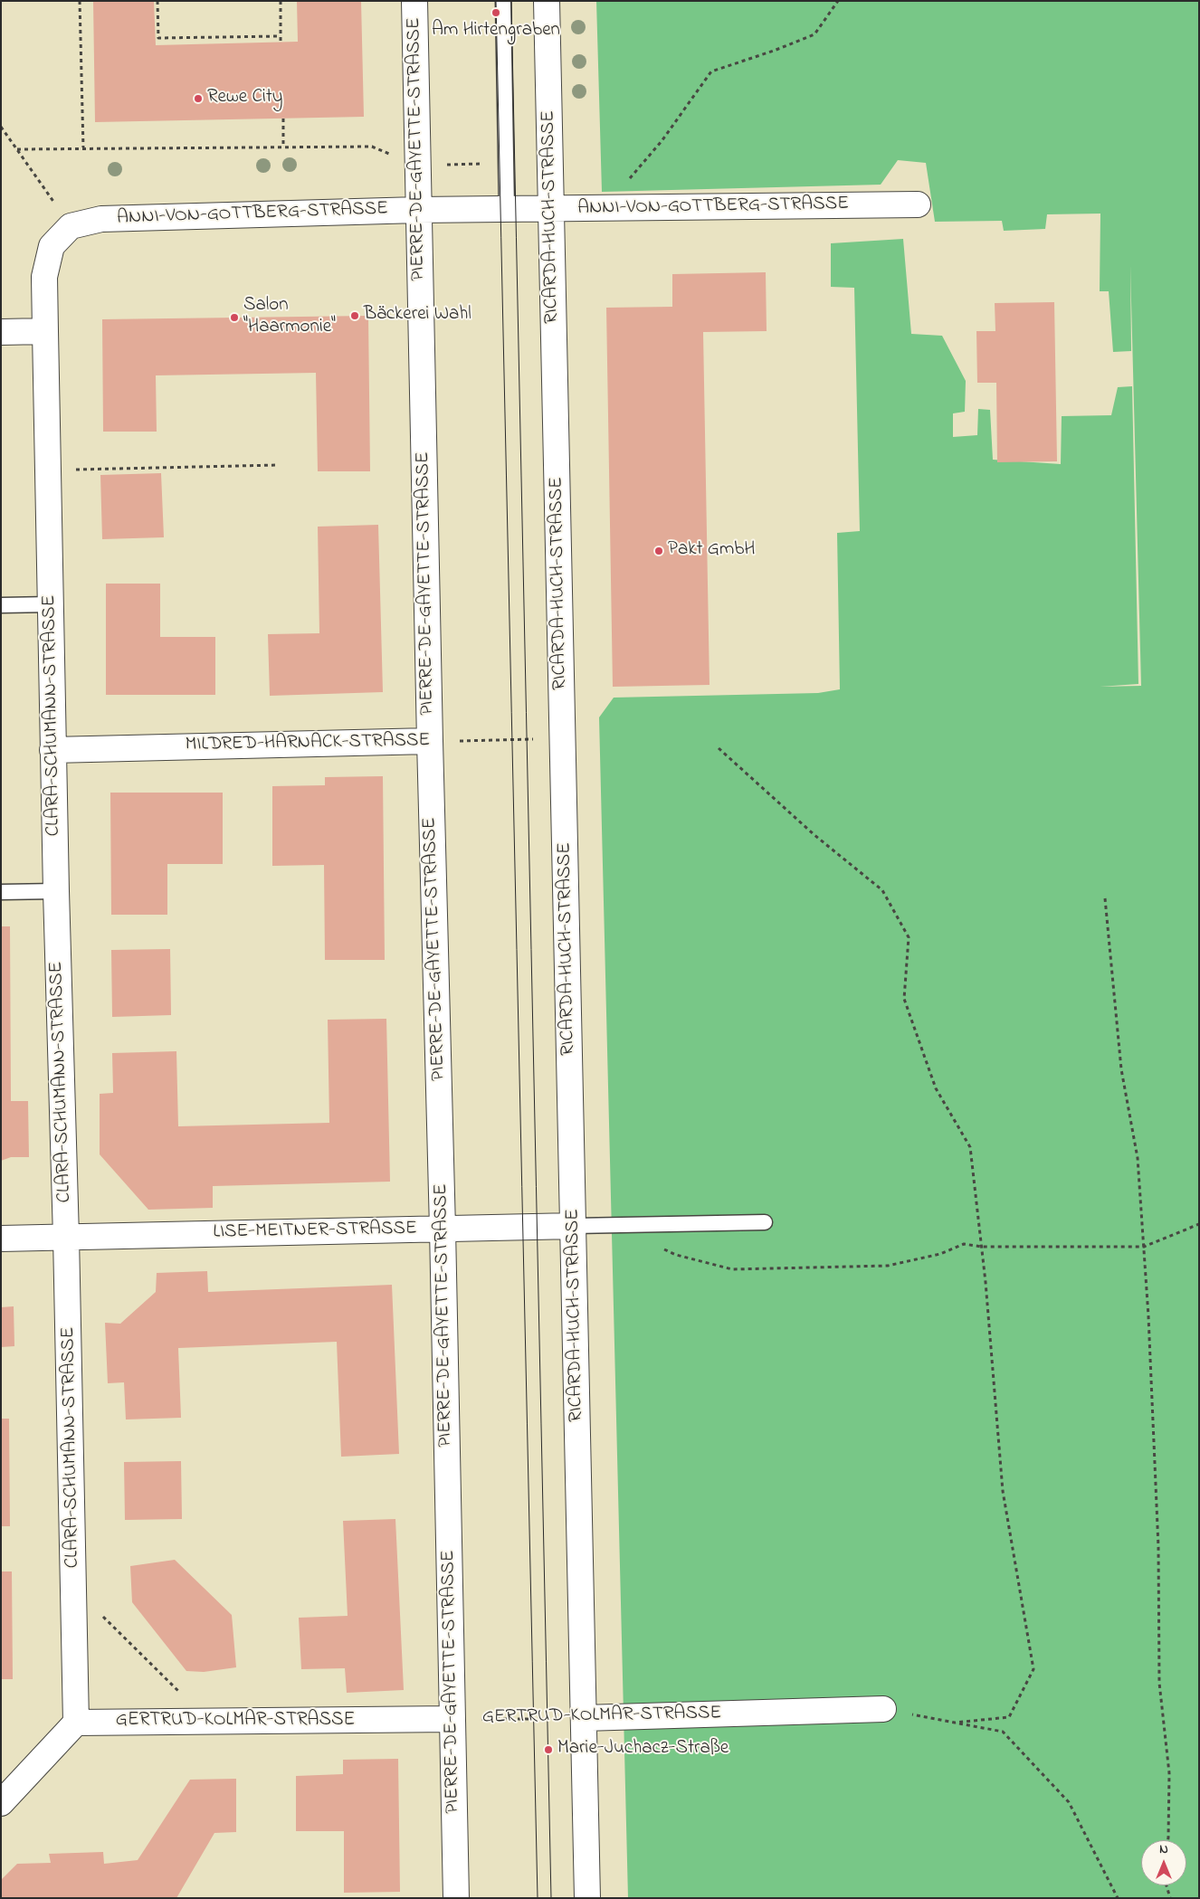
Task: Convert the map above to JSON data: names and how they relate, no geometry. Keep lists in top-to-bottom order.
{
  "streets": {
    "street": [
      "PIERRE-DE-GAYETTE-STRASSE",
      "ANNI-VON-GOTTBERG-STRASSE",
      "RICARDA-HUCH-STRASSE",
      "CLARA-SCHUMANN-STRASSE",
      "MILDRED-HARNACK-STRASSE",
      "LISE-MEITNER-STRASSE",
      "GERTRUD-KOLMAR-STRASSE"
    ]
  },
  "crossings": [
    ["PIERRE-DE-GAYETTE-STRASSE", "ANNI-VON-GOTTBERG-STRASSE"],
    ["PIERRE-DE-GAYETTE-STRASSE", "MILDRED-HARNACK-STRASSE"],
    ["PIERRE-DE-GAYETTE-STRASSE", "LISE-MEITNER-STRASSE"],
    ["PIERRE-DE-GAYETTE-STRASSE", "GERTRUD-KOLMAR-STRASSE"],
    ["ANNI-VON-GOTTBERG-STRASSE", "RICARDA-HUCH-STRASSE"],
    ["RICARDA-HUCH-STRASSE", "MILDRED-HARNACK-STRASSE"],
    ["RICARDA-HUCH-STRASSE", "LISE-MEITNER-STRASSE"],
    ["RICARDA-HUCH-STRASSE", "GERTRUD-KOLMAR-STRASSE"],
    ["CLARA-SCHUMANN-STRASSE", "MILDRED-HARNACK-STRASSE"],
    ["CLARA-SCHUMANN-STRASSE", "LISE-MEITNER-STRASSE"],
    ["CLARA-SCHUMANN-STRASSE", "GERTRUD-KOLMAR-STRASSE"]
  ],
  "places": [
    "Am Hirtengraben",
    "Rewe City",
    "Bäckerei Wahl",
    "Salon \"Haarmonie\"",
    "Pakt GmbH",
    "Marie-Juchacz-Straße"
  ],
  "north": "top"
}
